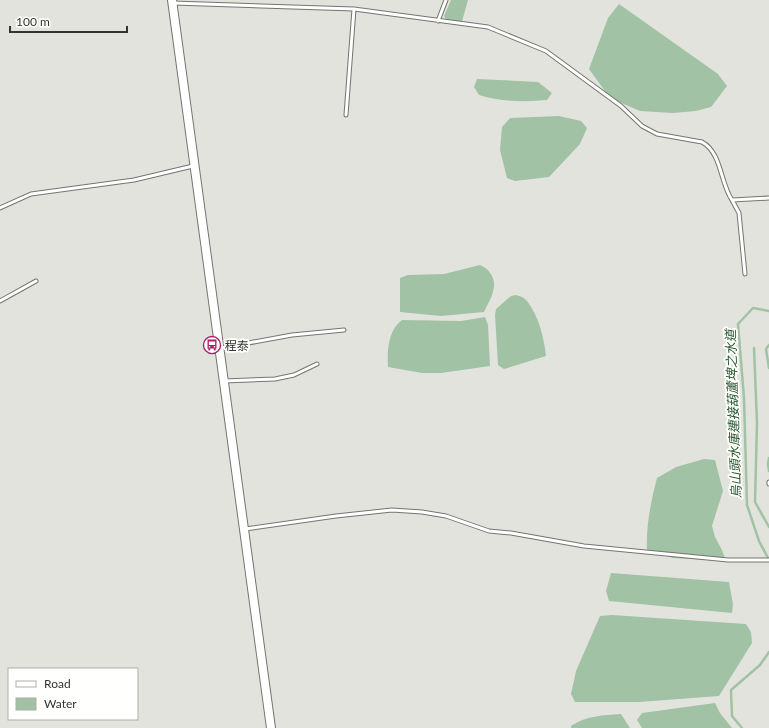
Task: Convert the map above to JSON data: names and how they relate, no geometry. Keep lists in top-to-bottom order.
{
  "water": ["烏山頭水庫連接葫蘆埤之水道"],
  "places": {
    "bus stop": ["程泰"]
  },
  "legend": ["Road", "Water"],
  "scale_bar": "100 m"
}
